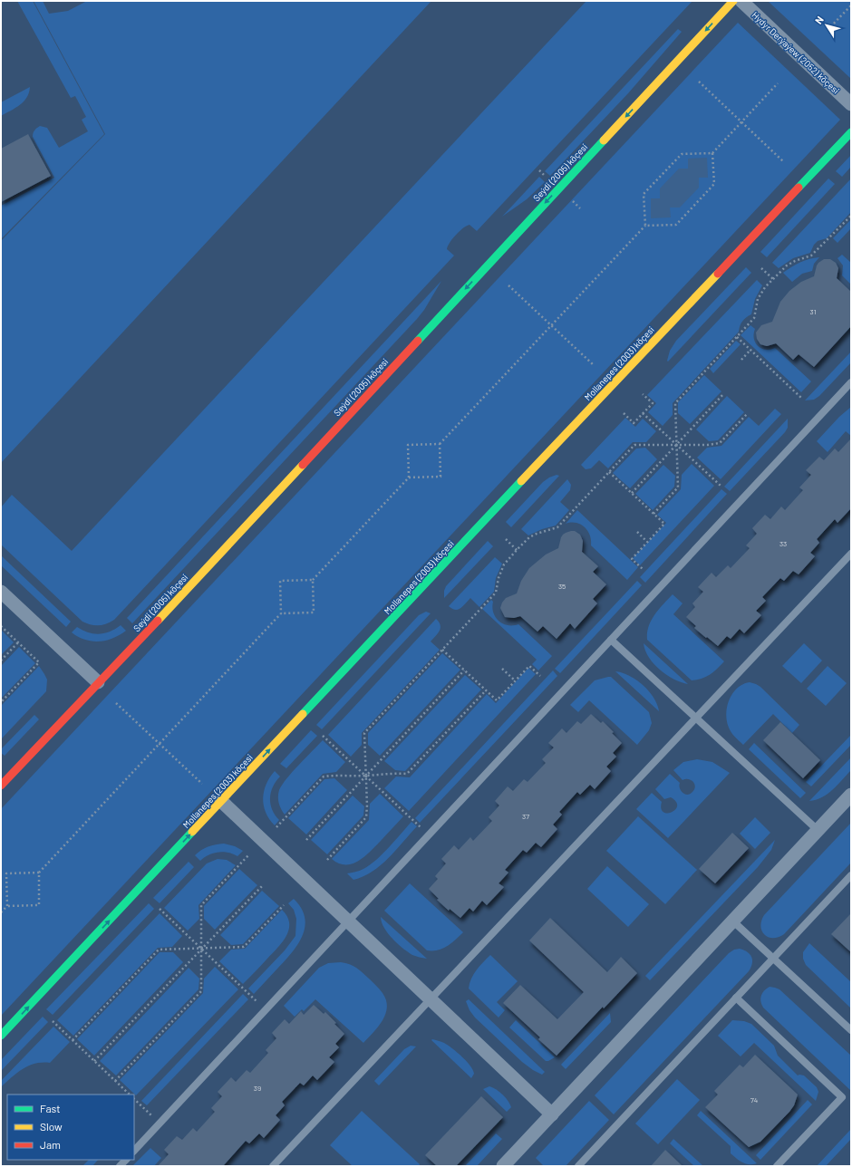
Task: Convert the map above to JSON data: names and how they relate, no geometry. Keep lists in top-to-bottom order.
{
  "streets": {
    "street": ["Hydyr Derýaýew (2052) köçesi", "Seýdi (2005) köçesi", "Mollanepes (2003) köçesi"]
  },
  "one_way": ["Seýdi (2005) köçesi", "Mollanepes (2003) köçesi"],
  "house_numbers": [
    "31",
    "33",
    "35",
    "37",
    "39",
    "74"
  ],
  "legend": ["Fast", "Slow", "Jam"],
  "north": "top left"
}
